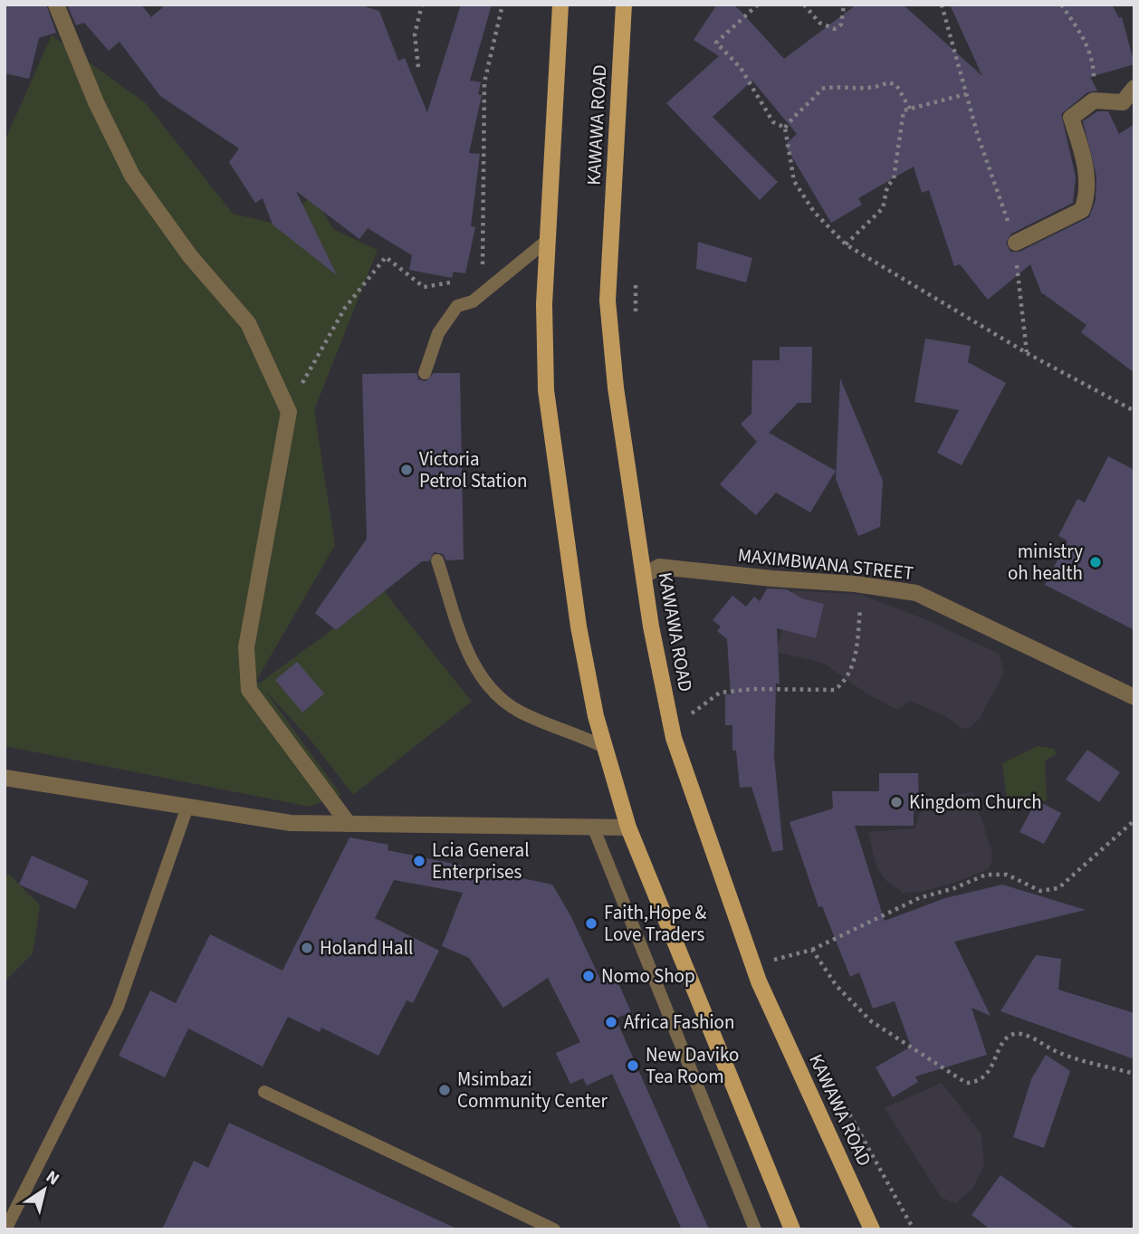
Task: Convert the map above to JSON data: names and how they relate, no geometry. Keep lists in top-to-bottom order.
{
  "streets": {
    "main road": ["KAWAWA ROAD"],
    "street": ["MAXIMBWANA STREET"]
  },
  "crossings": [
    ["KAWAWA ROAD", "MAXIMBWANA STREET"]
  ],
  "places": [
    "Victoria Petrol Station",
    "ministry oh health",
    "Kingdom Church",
    "Lcia General Enterprises",
    "Faith,Hope & Love Traders",
    "Holand Hall",
    "Nomo Shop",
    "Africa Fashion",
    "New Daviko Tea Room",
    "Msimbazi Community Center"
  ],
  "north": "top right"
}
